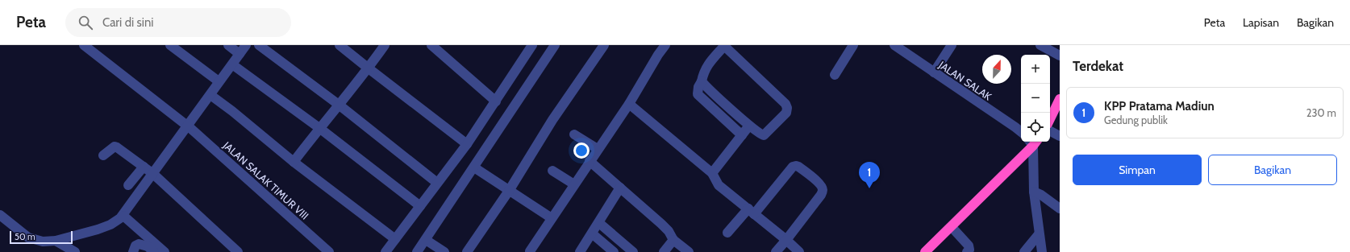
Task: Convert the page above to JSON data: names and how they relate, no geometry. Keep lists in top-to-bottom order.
{
  "streets": {
    "street": ["JALAN SALAK", "JALAN SALAK TIMUR VIII"]
  },
  "scale_bar": "50 m",
  "north": "top",
  "page": {
    "header": "Peta",
    "search": "Cari di sini",
    "nav": ["Peta", "Lapisan", "Bagikan"],
    "heading": "Terdekat",
    "map_buttons": ["+", "−"],
    "list": [
      {
        "mark": "1",
        "name": "KPP Pratama Madiun",
        "note": "Gedung publik",
        "value": "230 m"
      }
    ],
    "buttons": ["Simpan", "Bagikan"],
    "pins": "1",
    "scale": "50 m"
  }
}
